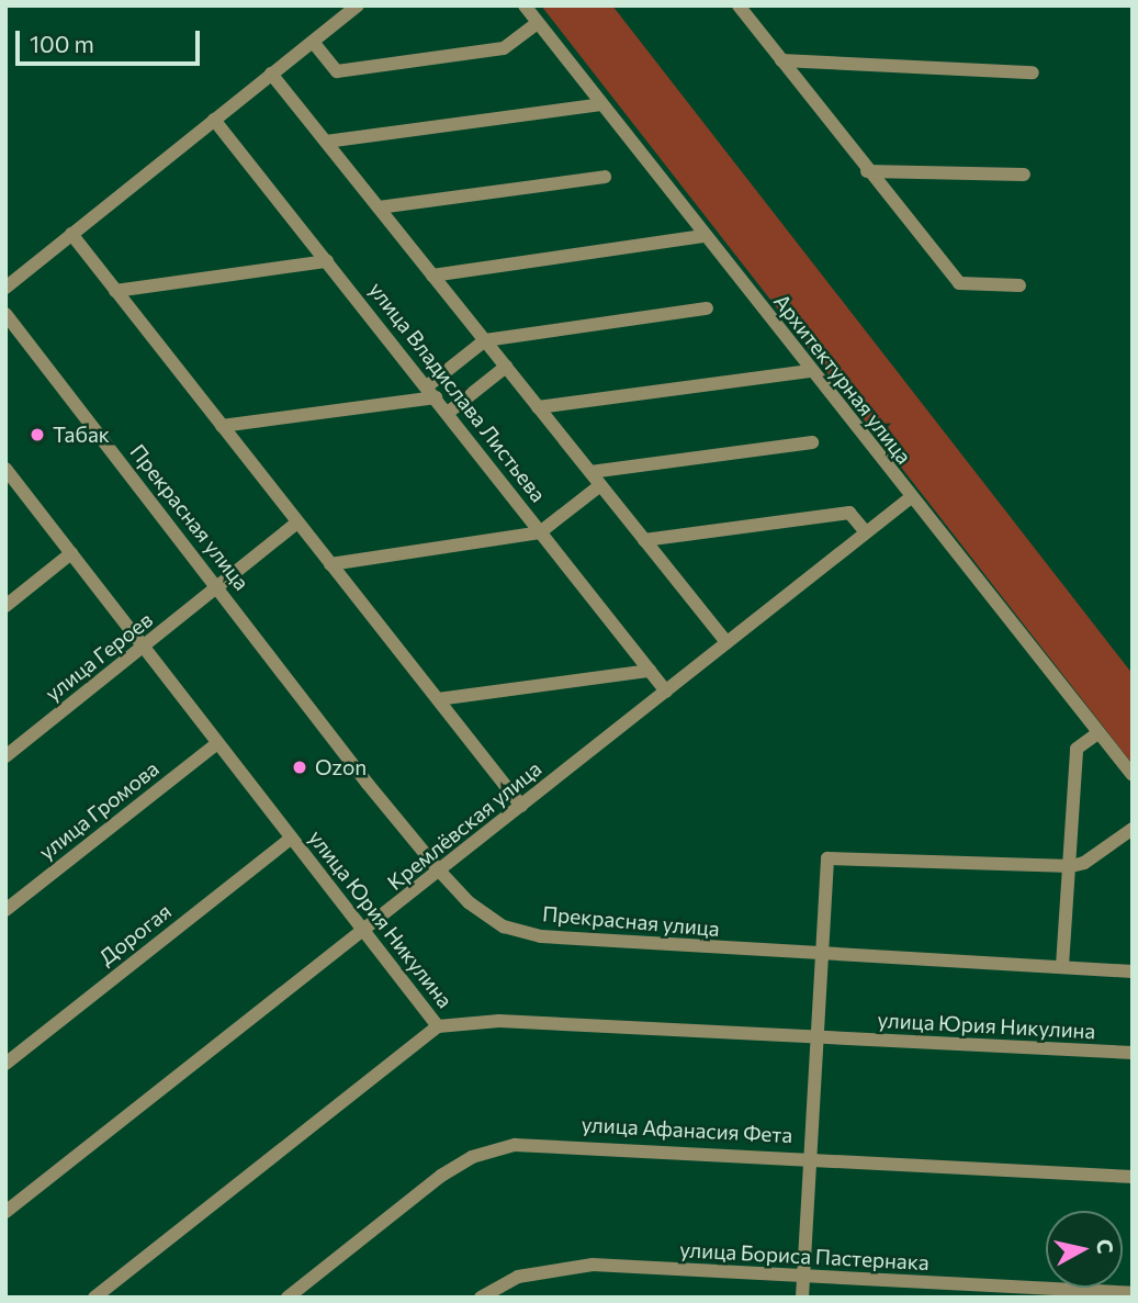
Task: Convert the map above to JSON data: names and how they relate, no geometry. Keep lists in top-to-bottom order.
{
  "streets": {
    "street": [
      "Архитектурная улица",
      "улица Владислава Листьева",
      "Прекрасная улица",
      "улица Героев",
      "улица Громова",
      "Кремлёвская улица",
      "улица Юрия Никулина",
      "Дорогая",
      "улица Афанасия Фета",
      "улица Бориса Пастернака"
    ]
  },
  "crossings": [
    ["Архитектурная улица", "Кремлёвская улица"],
    ["улица Владислава Листьева", "Кремлёвская улица"],
    ["Прекрасная улица", "улица Героев"],
    ["Прекрасная улица", "Кремлёвская улица"],
    ["улица Героев", "улица Юрия Никулина"],
    ["улица Громова", "улица Юрия Никулина"],
    ["Кремлёвская улица", "улица Юрия Никулина"],
    ["улица Юрия Никулина", "Дорогая"]
  ],
  "places": ["Табак", "Ozon"],
  "scale_bar": "100 m",
  "north": "right"
}
